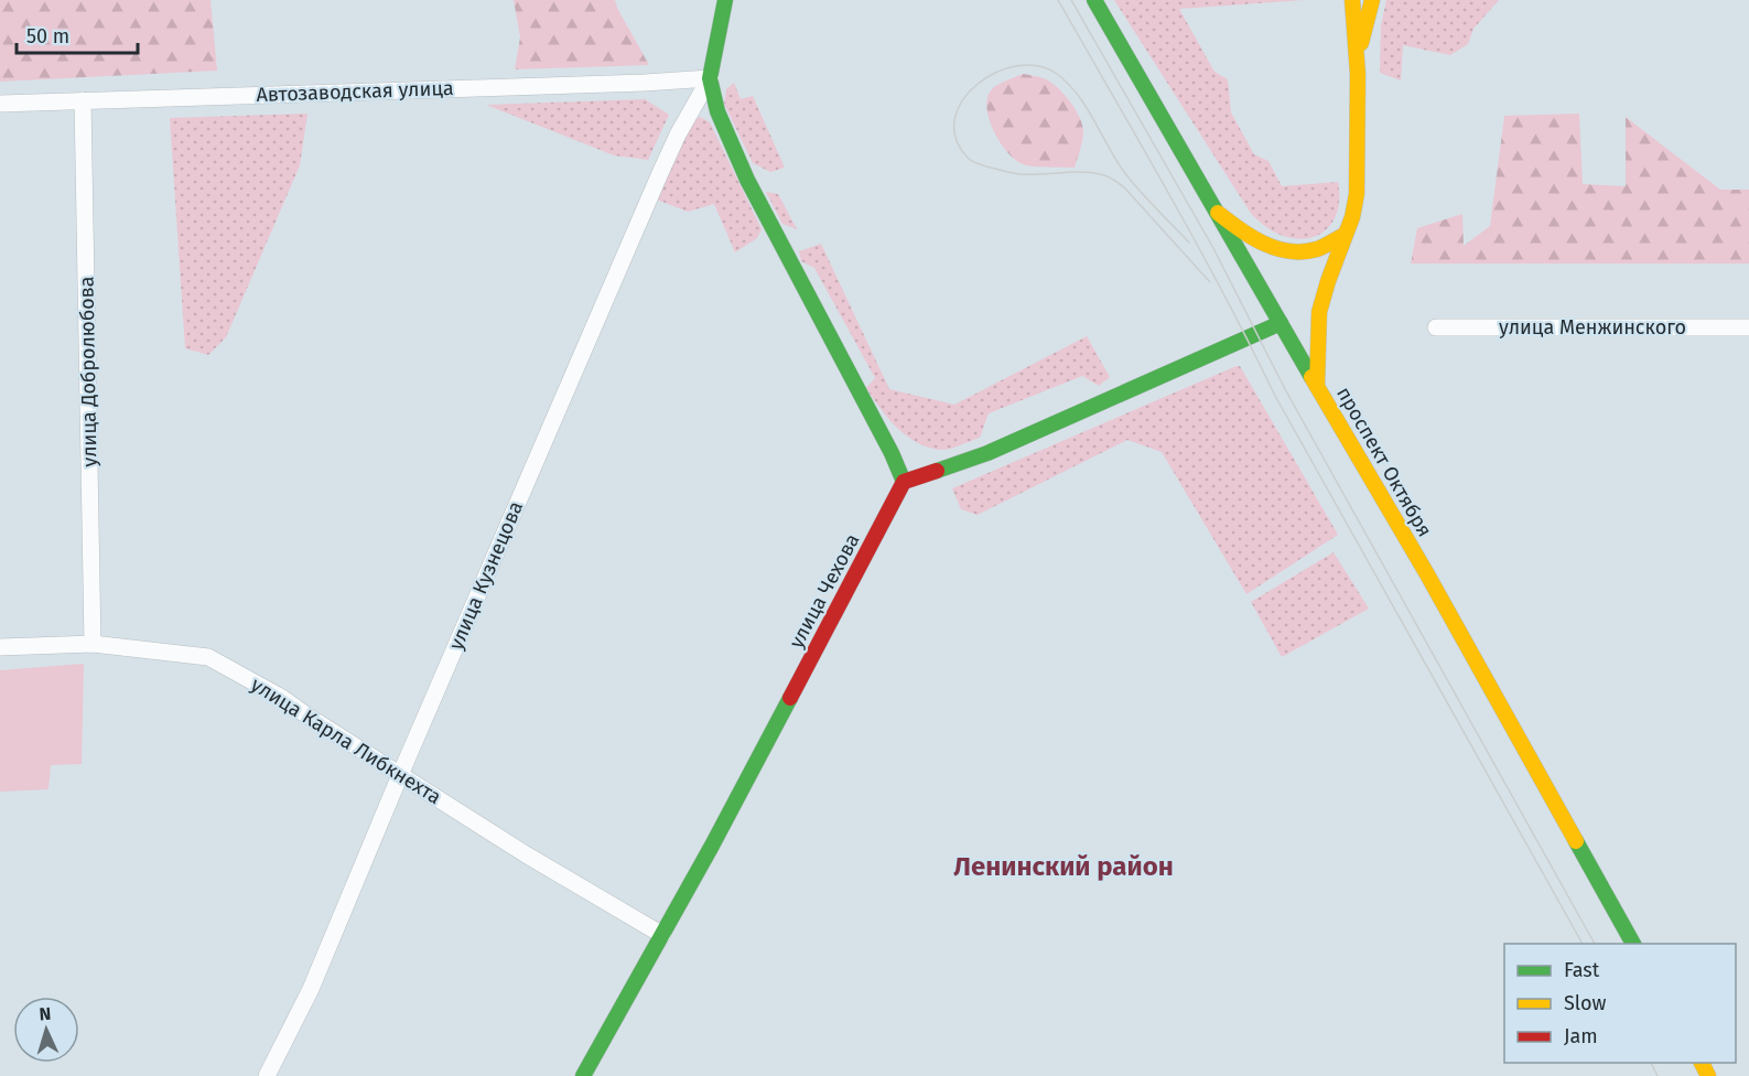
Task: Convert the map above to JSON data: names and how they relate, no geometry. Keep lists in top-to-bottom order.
{
  "streets": {
    "main road": ["проспект Октября", "улица Чехова"],
    "street": [
      "Автозаводская улица",
      "улица Менжинского",
      "улица Добролюбова",
      "улица Кузнецова",
      "улица Карла Либкнехта"
    ]
  },
  "crossings": [
    ["Автозаводская улица", "улица Добролюбова"],
    ["Автозаводская улица", "улица Кузнецова"],
    ["улица Добролюбова", "улица Карла Либкнехта"],
    ["улица Кузнецова", "улица Карла Либкнехта"],
    ["улица Чехова", "улица Карла Либкнехта"]
  ],
  "districts": ["Ленинский район"],
  "legend": ["Fast", "Slow", "Jam"],
  "scale_bar": "50 m",
  "north": "top"
}
